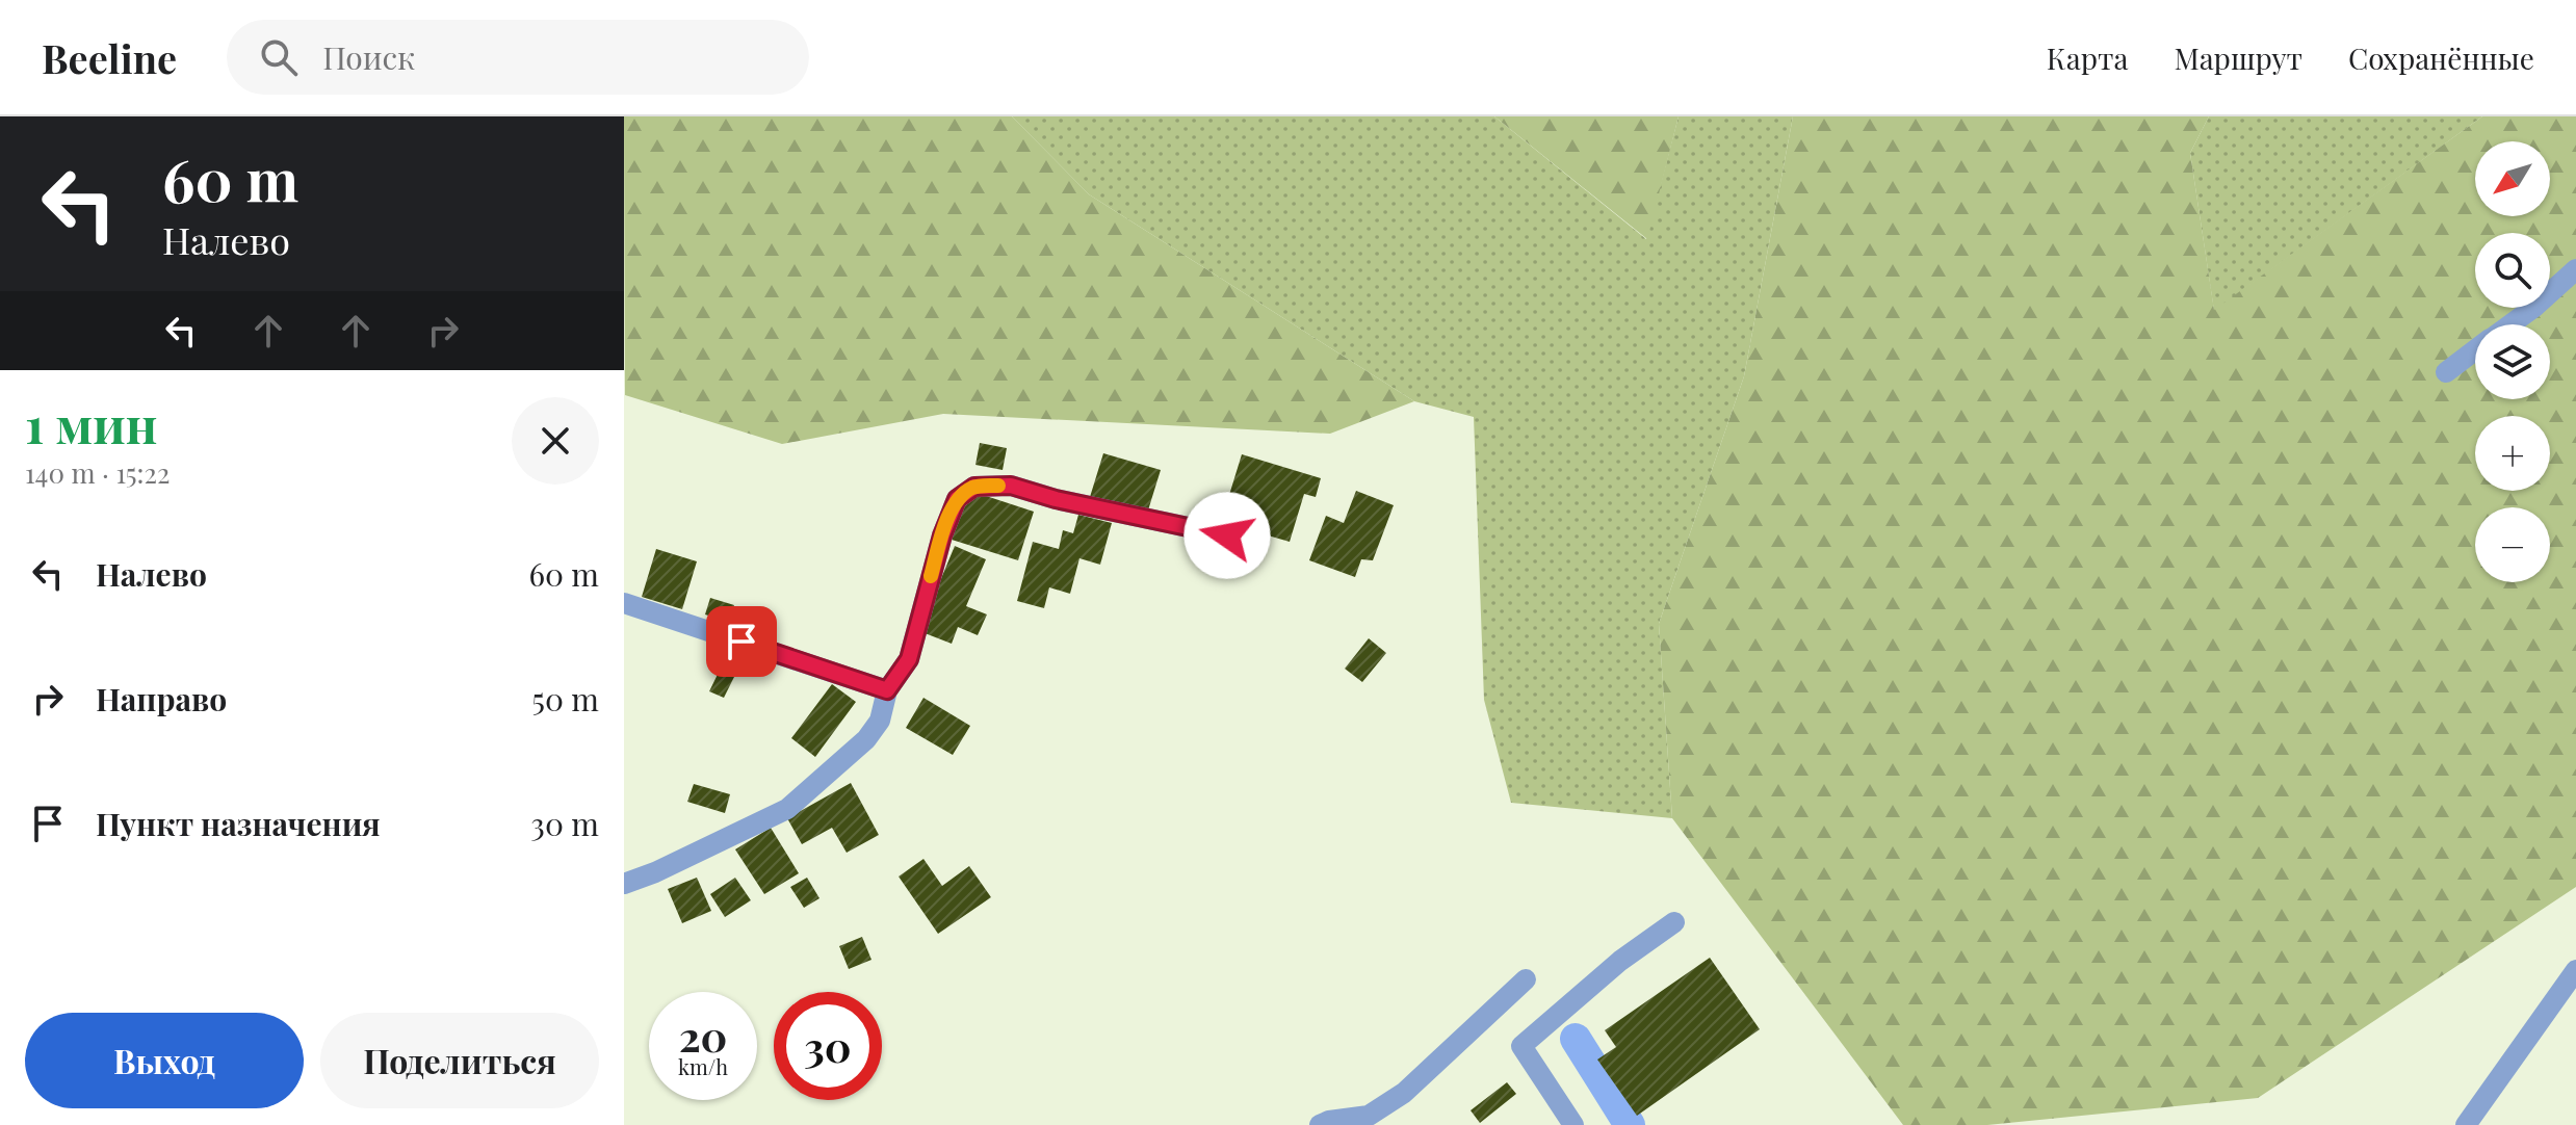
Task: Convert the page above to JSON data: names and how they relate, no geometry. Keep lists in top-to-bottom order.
{
  "north": "bottom left",
  "page": {
    "header": "Beeline",
    "search": "Поиск",
    "nav": ["Карта", "Маршрут", "Сохранённые"],
    "turn": ["60 m", "Налево"],
    "map_buttons": ["+", "−"],
    "heading": ["1 мин", "140 m · 15:22"],
    "list": [
      {
        "name": "Налево",
        "value": "60 m"
      },
      {
        "name": "Направо",
        "value": "50 m"
      },
      {
        "name": "Пункт назначения",
        "value": "30 m"
      }
    ],
    "speed": "20 km/h",
    "limit": "30",
    "buttons": ["Выход", "Поделиться"]
  }
}
